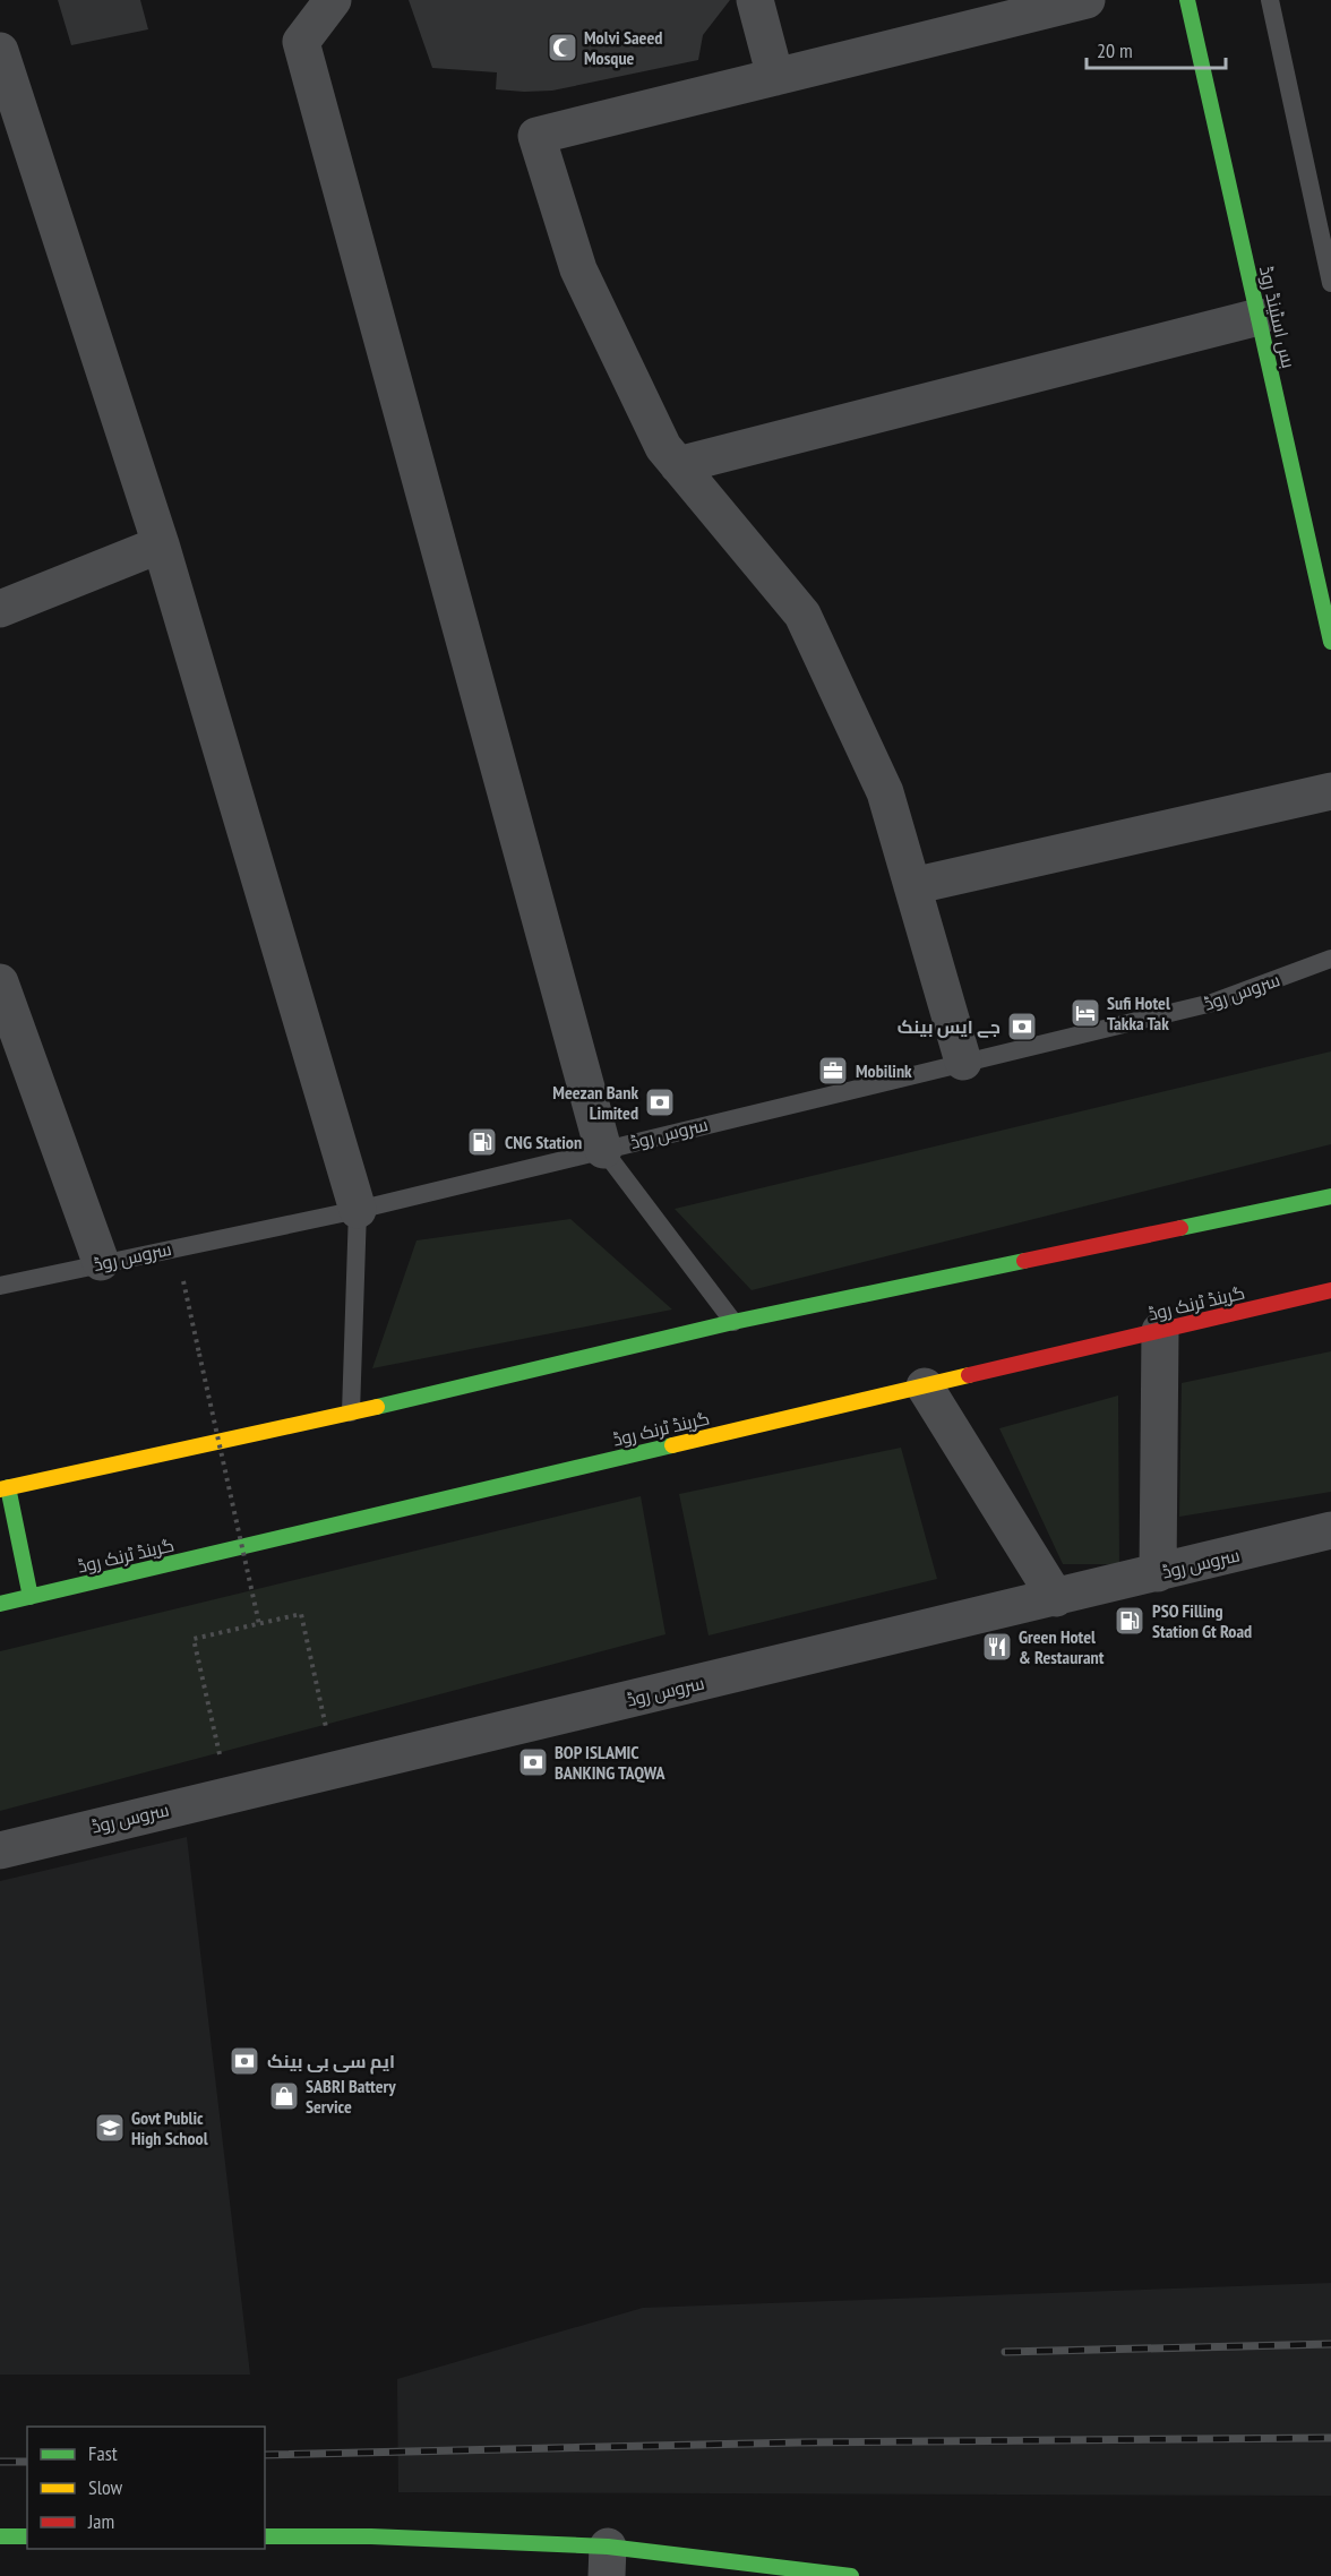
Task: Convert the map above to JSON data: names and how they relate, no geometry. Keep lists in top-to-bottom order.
{
  "streets": {
    "main road": ["بس اسٹینڈ روڈ", "گرینڈ ٹرنک روڈ"],
    "street": ["سروس روڈ"]
  },
  "places": {
    "mosque": ["Molvi Saeed Mosque"],
    "hotel": ["Sufi Hotel Takka Tak"],
    "bank": [
      "جے ایس بینک",
      "Meezan Bank Limited",
      "BOP ISLAMIC BANKING TAQWA",
      "ایم سی بی بینک"
    ],
    "office": ["Mobilink"],
    "fuel station": ["CNG Station", "PSO Filling Station Gt Road"],
    "restaurant": ["Green Hotel & Restaurant"],
    "shop": ["SABRI Battery Service"],
    "school or university": ["Govt Public High School"]
  },
  "legend": ["Fast", "Slow", "Jam"],
  "scale_bar": "20 m"
}
